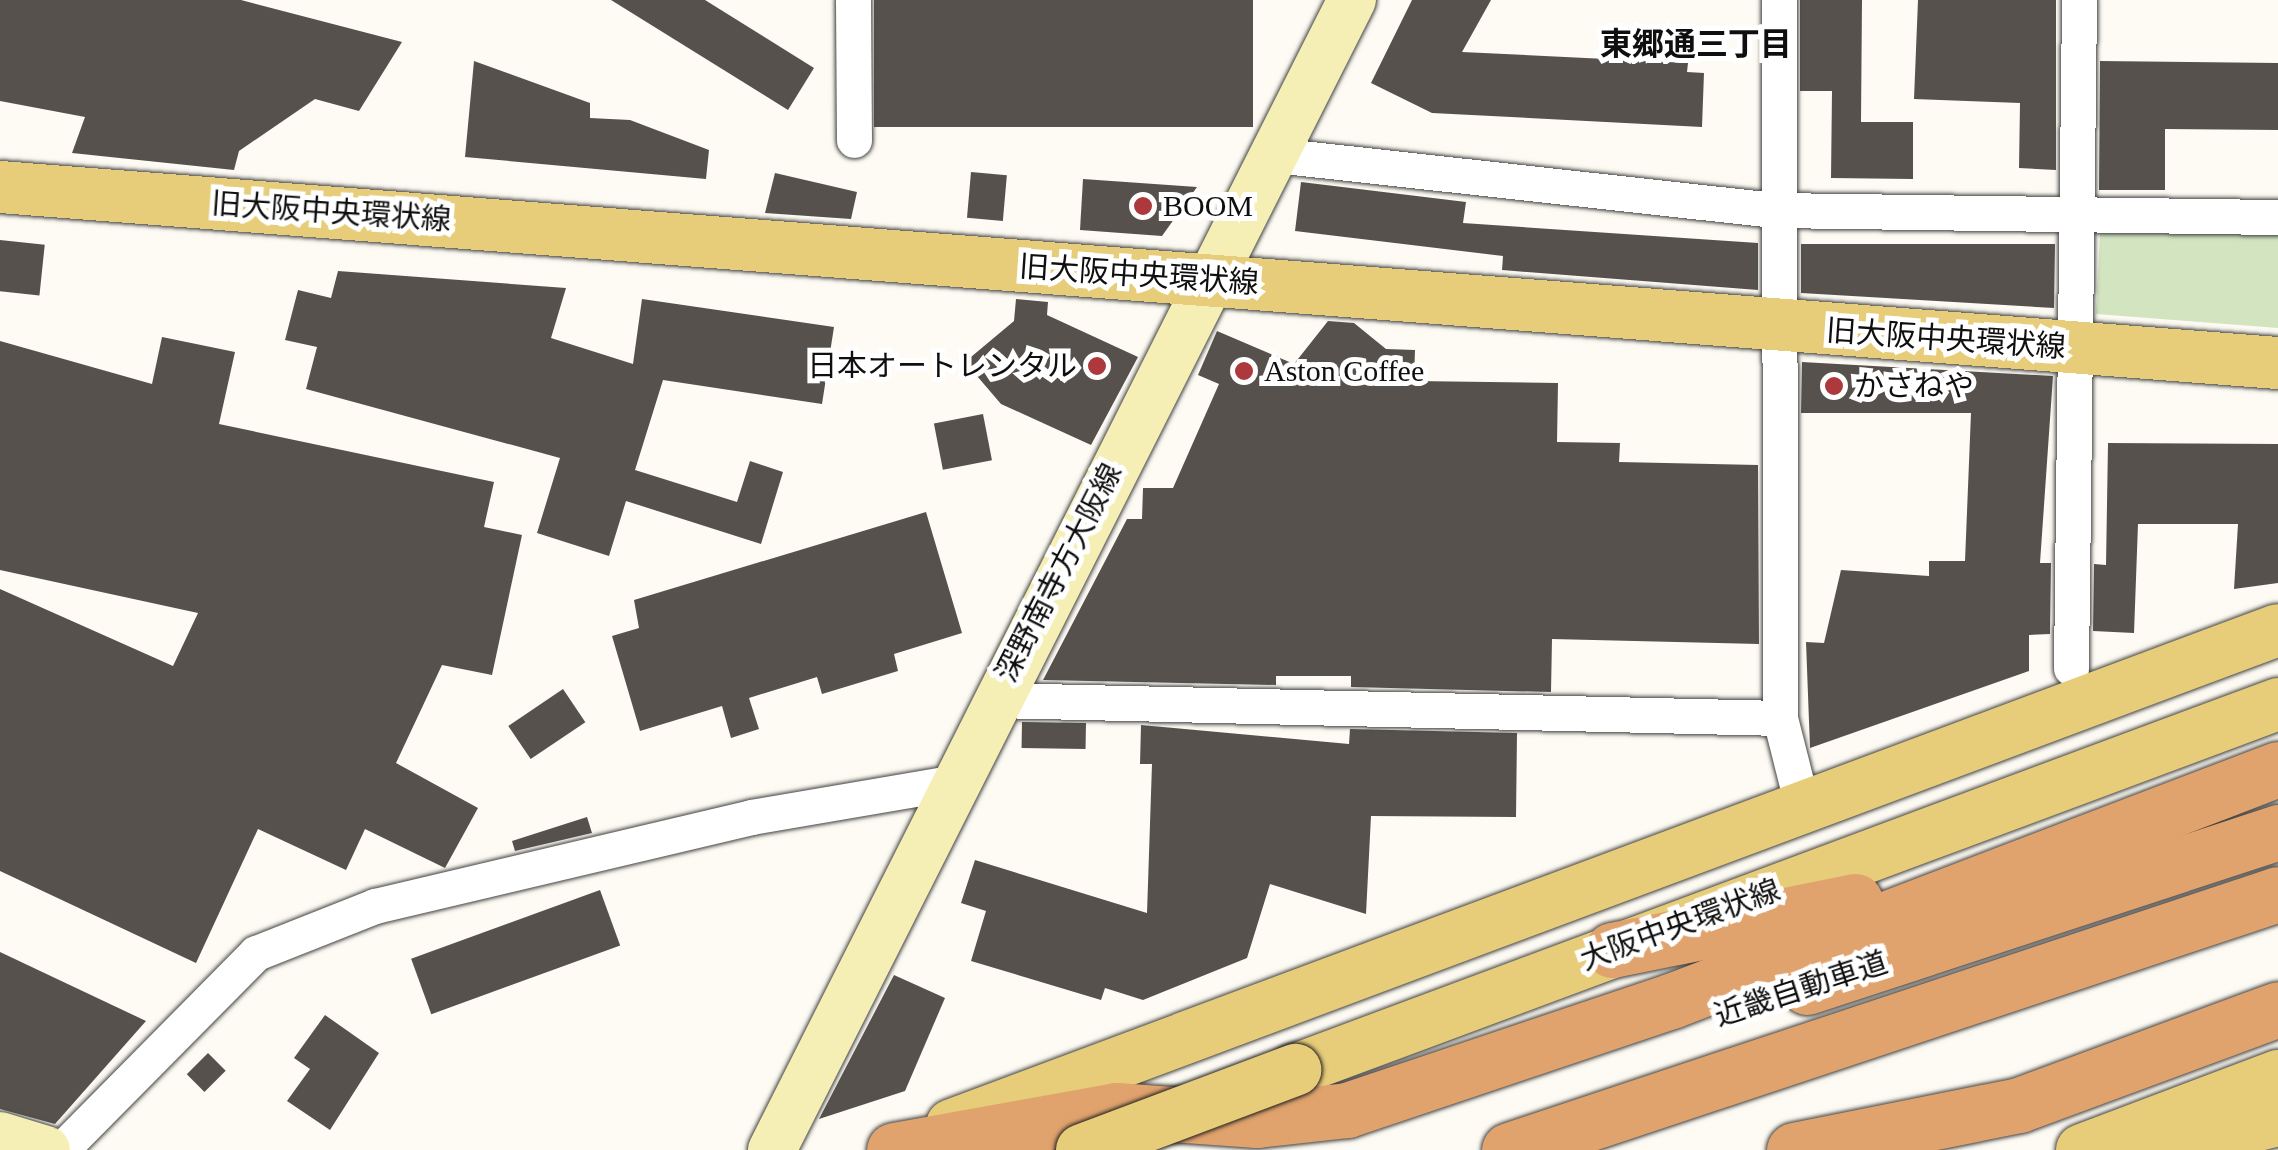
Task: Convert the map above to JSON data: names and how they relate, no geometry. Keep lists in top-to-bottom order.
{
  "streets": {
    "highway": ["近畿自動車道"],
    "main road": ["旧大阪中央環状線", "深野南寺方大阪線", "大阪中央環状線"]
  },
  "crossings": [
    ["旧大阪中央環状線", "深野南寺方大阪線"]
  ],
  "districts": ["東郷通三丁目"],
  "places": [
    "BOOM",
    "日本オートレンタル",
    "Aston Coffee",
    "かさねや"
  ]
}
